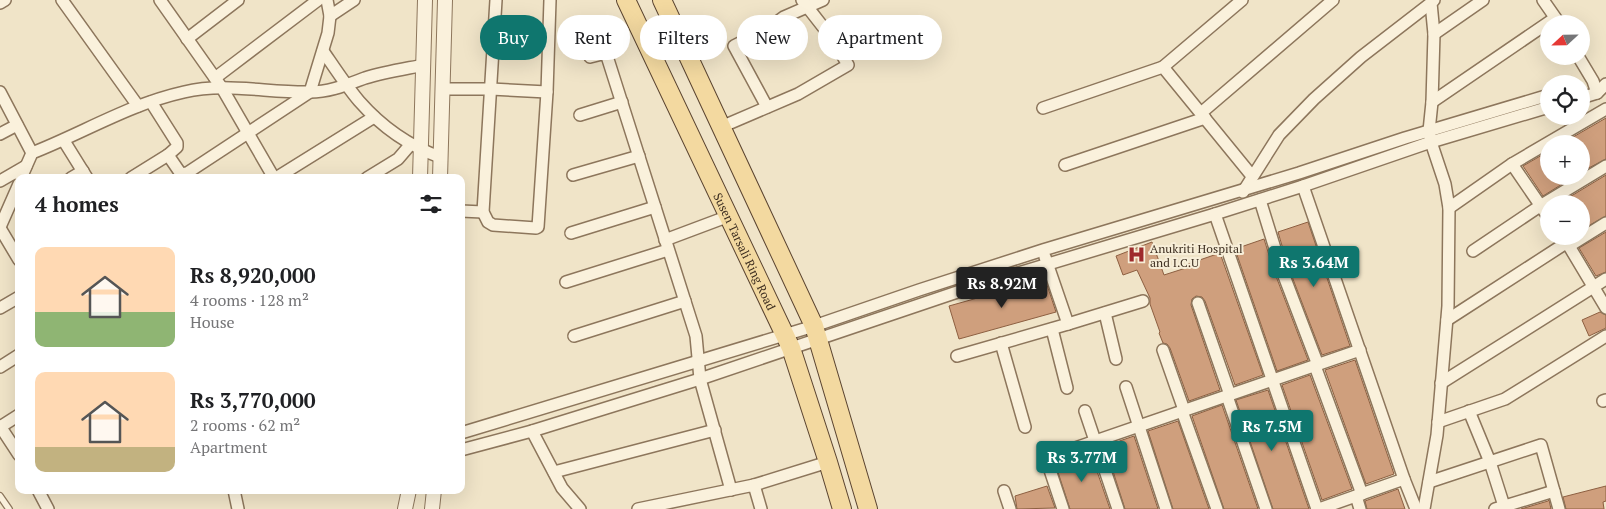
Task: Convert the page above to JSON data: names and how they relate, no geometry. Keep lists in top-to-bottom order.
{
  "streets": {
    "main road": ["Susen Tarsali Ring Road"]
  },
  "places": {
    "hospital": ["Anukriti Hospital and I.C.U"]
  },
  "north": "left",
  "page": {
    "map_buttons": ["+", "−"],
    "chip": [
      "Buy",
      "Rent",
      "Filters",
      "New",
      "Apartment"
    ],
    "heading": "4 homes",
    "list": [
      {
        "name": "Rs 8,920,000",
        "note": "4 rooms · 128 m² · House"
      },
      {
        "name": "Rs 3,770,000",
        "note": "2 rooms · 62 m² · Apartment"
      }
    ],
    "price": [
      "Rs 3.64M",
      "Rs 8.92M",
      "Rs 7.5M",
      "Rs 3.77M"
    ]
  }
}
